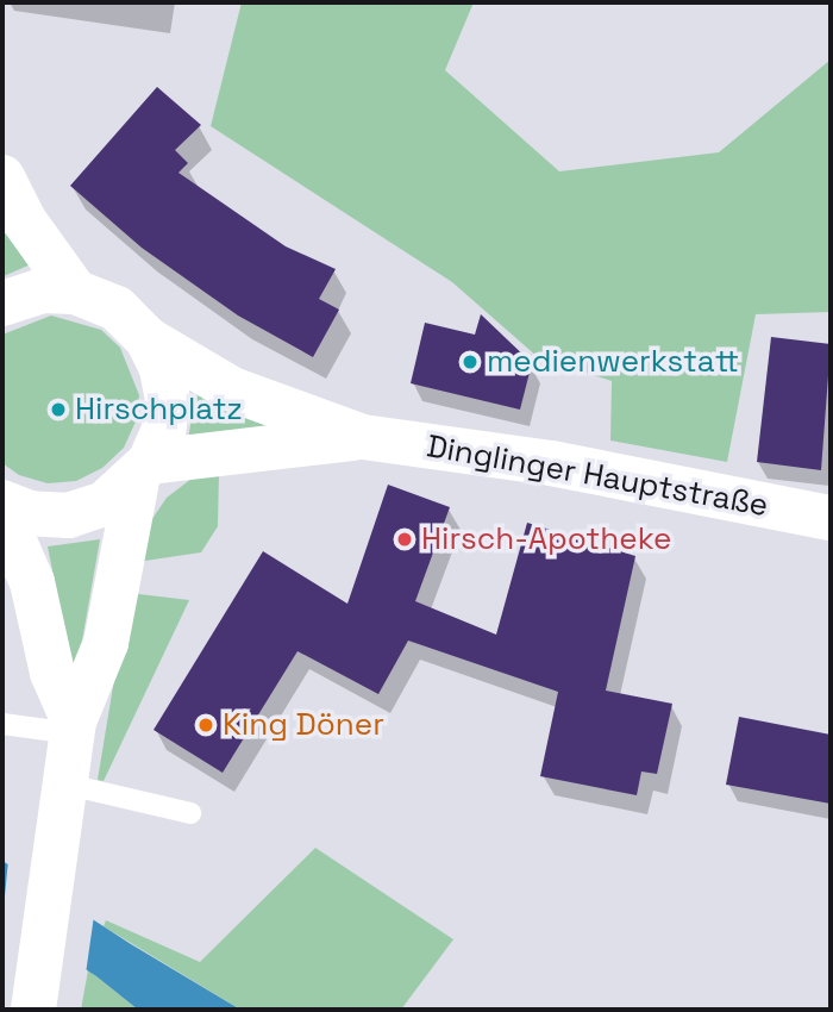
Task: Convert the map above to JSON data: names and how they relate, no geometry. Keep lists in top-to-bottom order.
{
  "streets": {
    "main road": ["Dinglinger Hauptstraße"]
  },
  "places": [
    "medienwerkstatt",
    "Hirschplatz",
    "Hirsch-Apotheke",
    "King Döner"
  ]
}
